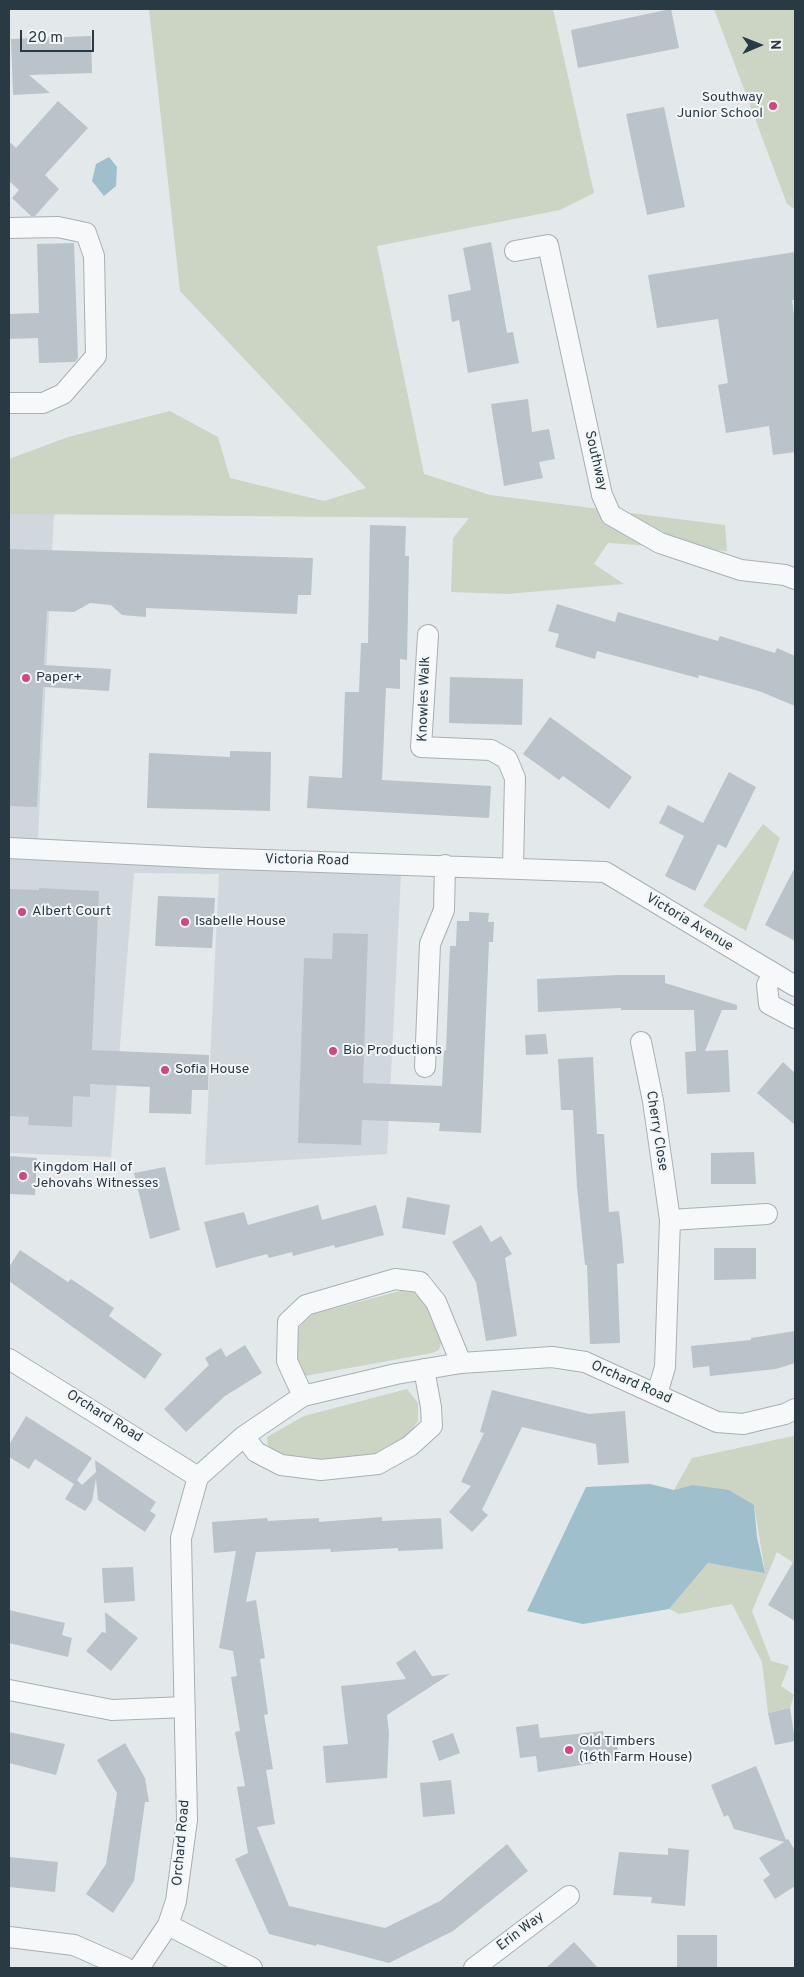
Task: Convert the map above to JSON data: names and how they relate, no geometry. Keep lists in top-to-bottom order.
{
  "streets": {
    "street": [
      "Southway",
      "Knowles Walk",
      "Victoria Road",
      "Victoria Avenue",
      "Cherry Close",
      "Orchard Road",
      "Erin Way"
    ]
  },
  "crossings": [
    ["Knowles Walk", "Victoria Road"],
    ["Victoria Road", "Victoria Avenue"],
    ["Cherry Close", "Orchard Road"]
  ],
  "places": [
    "Southway Junior School",
    "Paper+",
    "Albert Court",
    "Isabelle House",
    "Bio Productions",
    "Sofia House",
    "Kingdom Hall of Jehovahs Witnesses",
    "Old Timbers (16th Farm House)"
  ],
  "scale_bar": "20 m",
  "north": "right"
}
